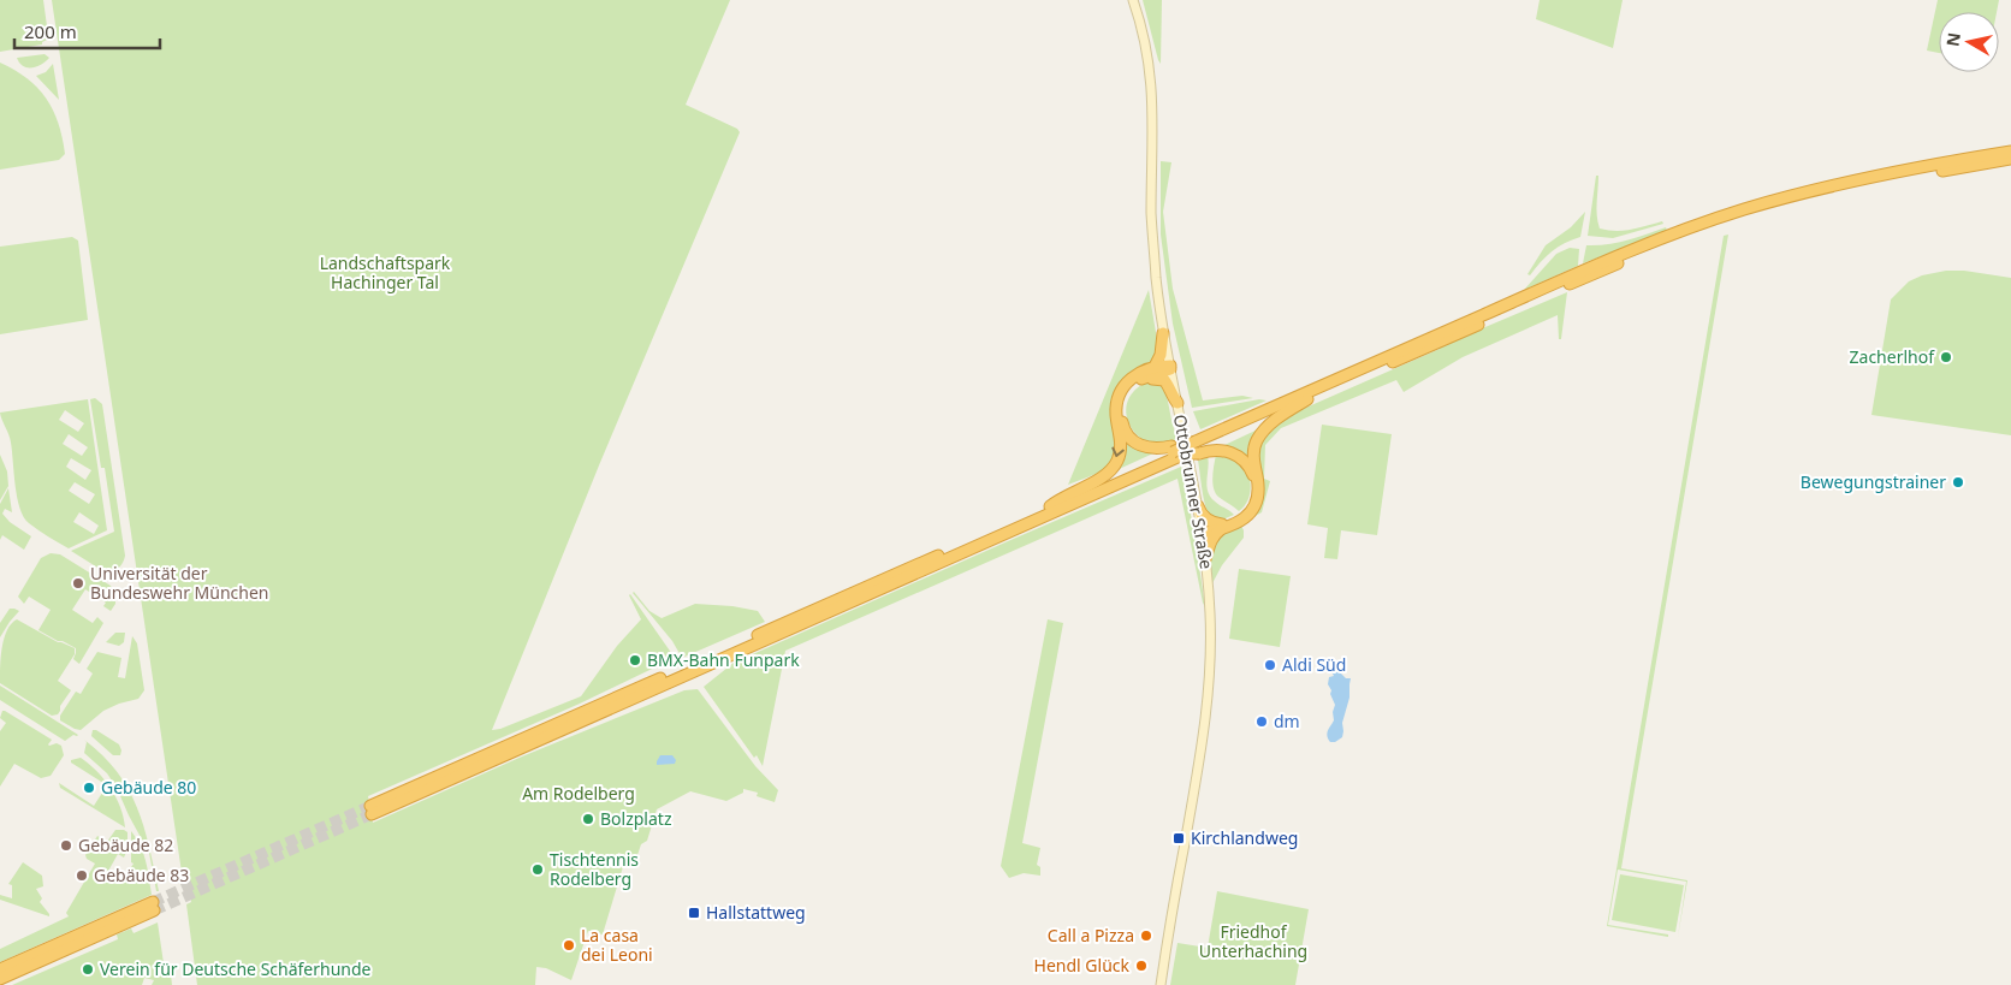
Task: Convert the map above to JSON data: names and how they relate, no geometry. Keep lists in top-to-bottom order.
{
  "streets": {
    "main road": ["Ottobrunner Straße"]
  },
  "parks": ["Landschaftspark Hachinger Tal", "Am Rodelberg", "Friedhof Unterhaching"],
  "places": {
    "other": [
      "Zacherlhof",
      "Bewegungstrainer",
      "Universität der Bundeswehr München",
      "BMX-Bahn Funpark",
      "Aldi Süd",
      "dm",
      "Gebäude 80",
      "Bolzplatz",
      "Gebäude 82",
      "Tischtennis Rodelberg",
      "Gebäude 83",
      "Call a Pizza",
      "La casa dei Leoni",
      "Hendl Glück",
      "Verein für Deutsche Schäferhunde"
    ],
    "transit": ["Kirchlandweg", "Hallstattweg"]
  },
  "scale_bar": "200 m",
  "north": "left"
}
